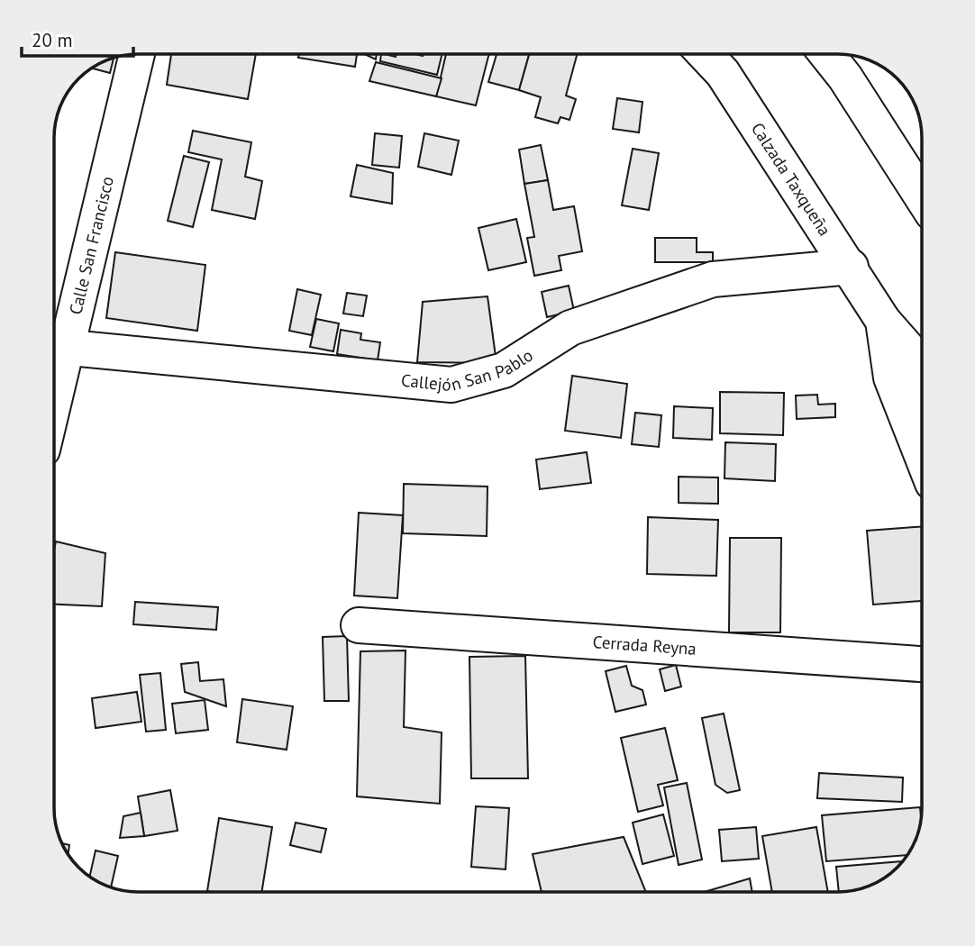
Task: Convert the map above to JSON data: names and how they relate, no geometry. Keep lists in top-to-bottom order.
{
  "streets": {
    "street": [
      "Calzada Taxqueña",
      "Calle San Francisco",
      "Callejón San Pablo",
      "Cerrada Reyna"
    ]
  },
  "crossings": [
    ["Calzada Taxqueña", "Callejón San Pablo"],
    ["Calle San Francisco", "Callejón San Pablo"]
  ],
  "scale_bar": "20 m"
}
